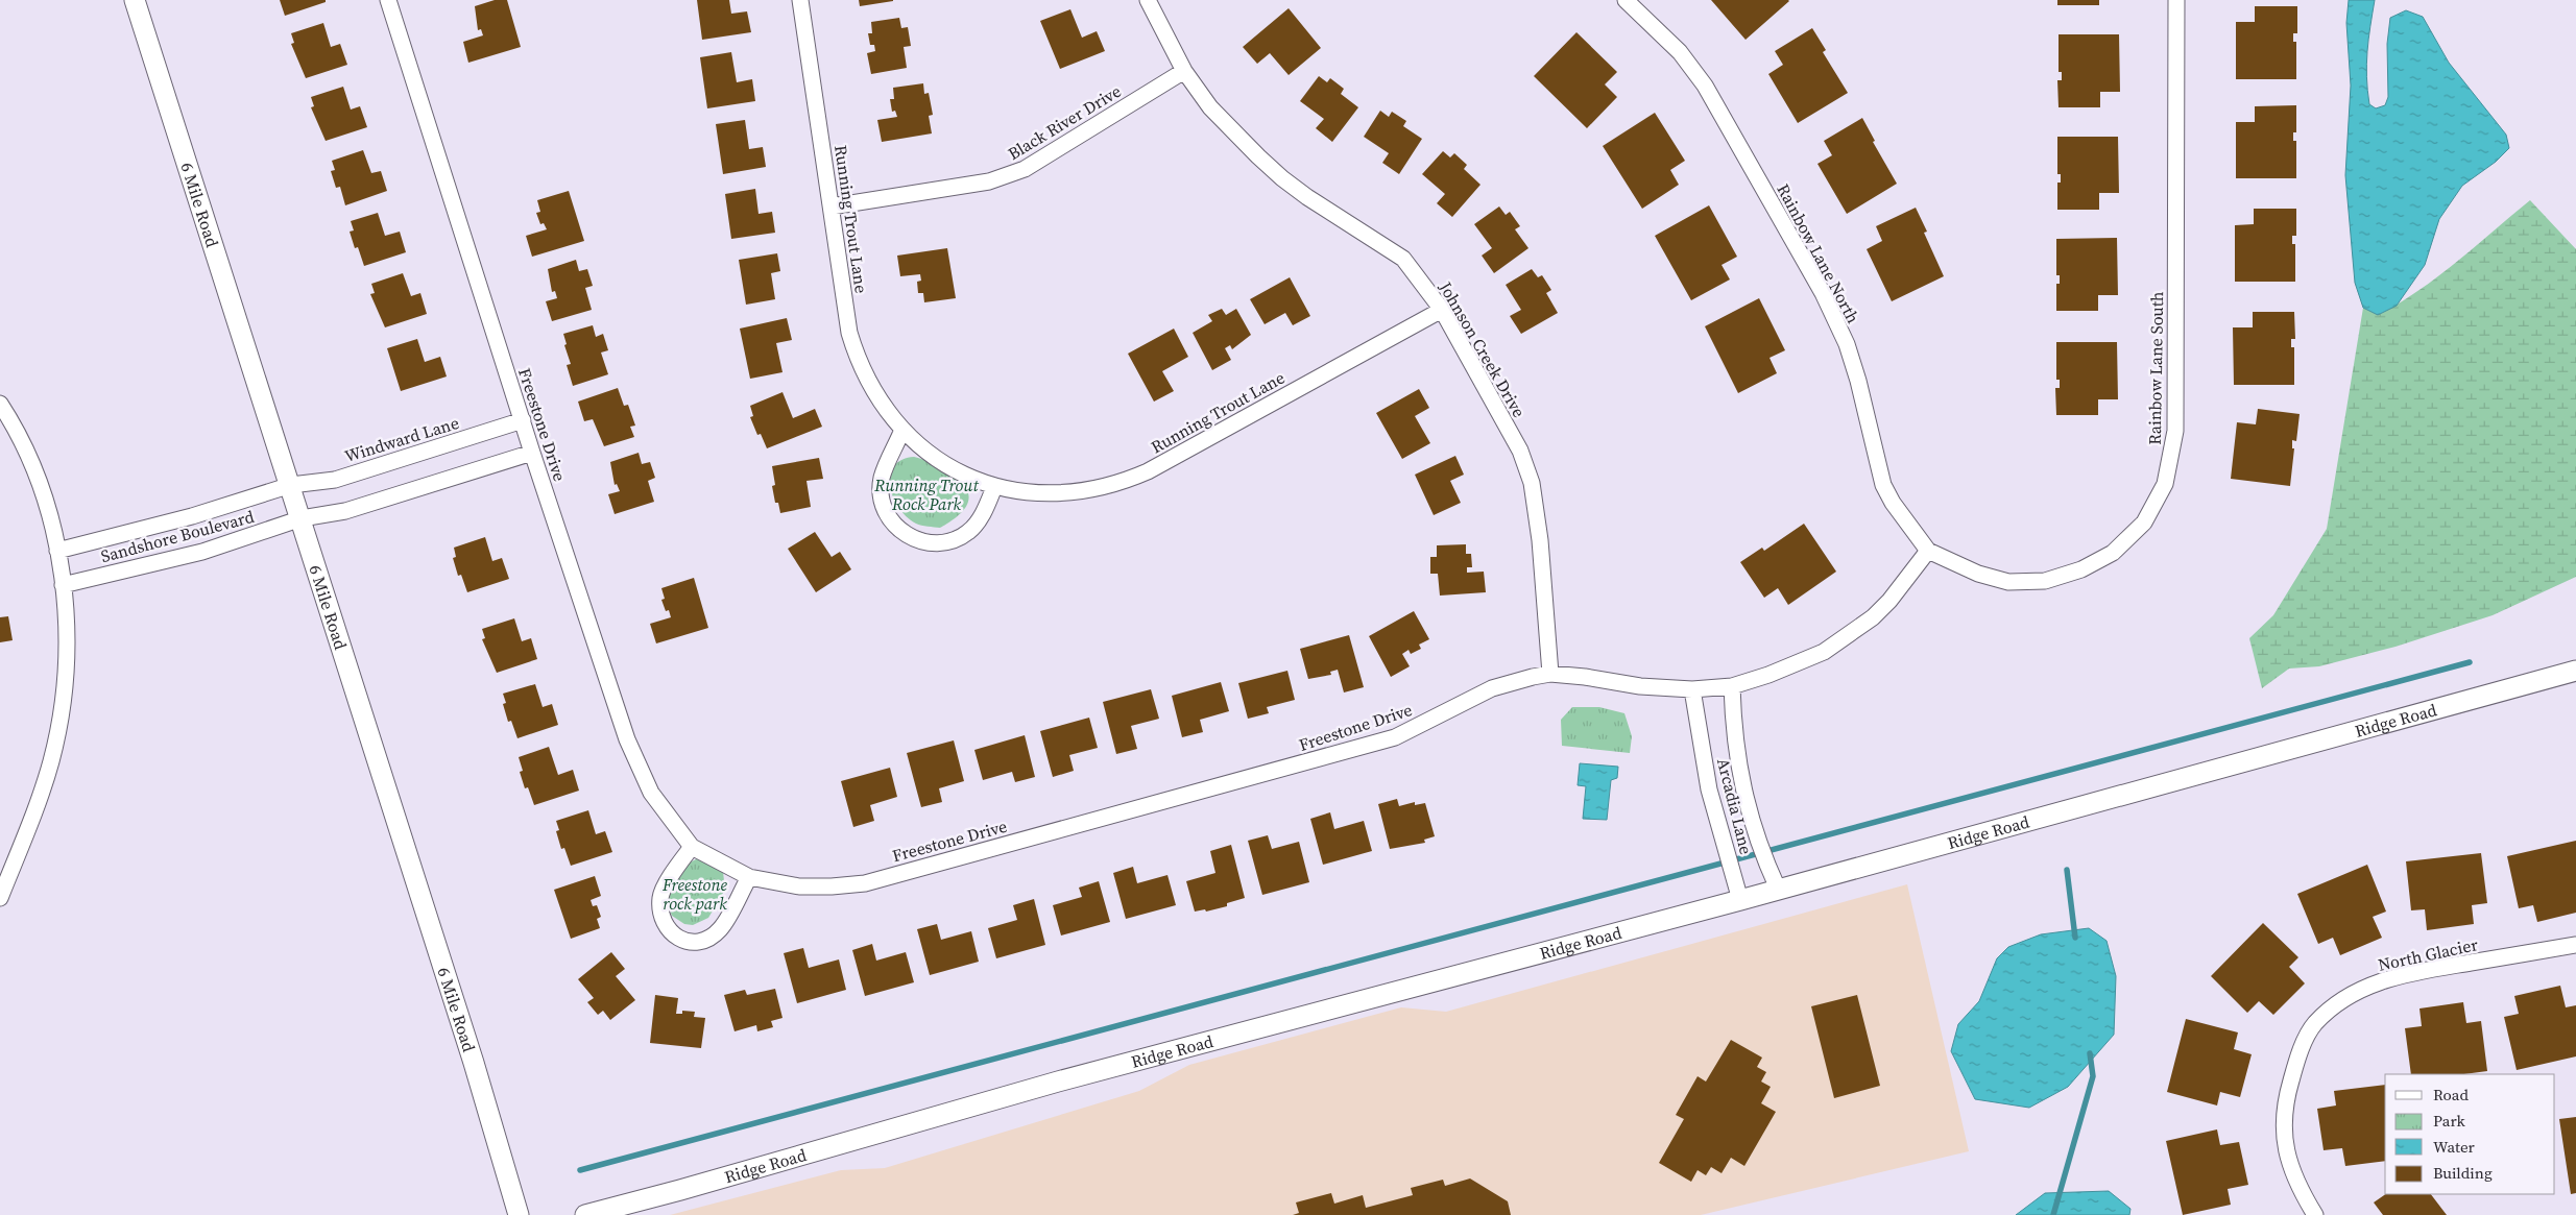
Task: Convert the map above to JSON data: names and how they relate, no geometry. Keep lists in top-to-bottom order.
{
  "streets": {
    "street": [
      "Black River Drive",
      "6 Mile Road",
      "Running Trout Lane",
      "Rainbow Lane North",
      "Johnson Creek Drive",
      "Rainbow Lane South",
      "Freestone Drive",
      "Windward Lane",
      "Sandshore Boulevard",
      "Ridge Road",
      "Arcadia Lane",
      "North Glacier"
    ]
  },
  "crossings": [
    ["Black River Drive", "Running Trout Lane"],
    ["Black River Drive", "Johnson Creek Drive"],
    ["6 Mile Road", "Windward Lane"],
    ["6 Mile Road", "Sandshore Boulevard"],
    ["Running Trout Lane", "Johnson Creek Drive"],
    ["Rainbow Lane North", "Rainbow Lane South"],
    ["Rainbow Lane North", "Freestone Drive"],
    ["Johnson Creek Drive", "Freestone Drive"],
    ["Rainbow Lane South", "Freestone Drive"],
    ["Freestone Drive", "Windward Lane"],
    ["Freestone Drive", "Arcadia Lane"],
    ["Windward Lane", "Sandshore Boulevard"],
    ["Ridge Road", "Arcadia Lane"]
  ],
  "parks": ["Running Trout Rock Park", "Freestone rock park"],
  "legend": [
    "Road",
    "Park",
    "Water",
    "Building"
  ]
}
